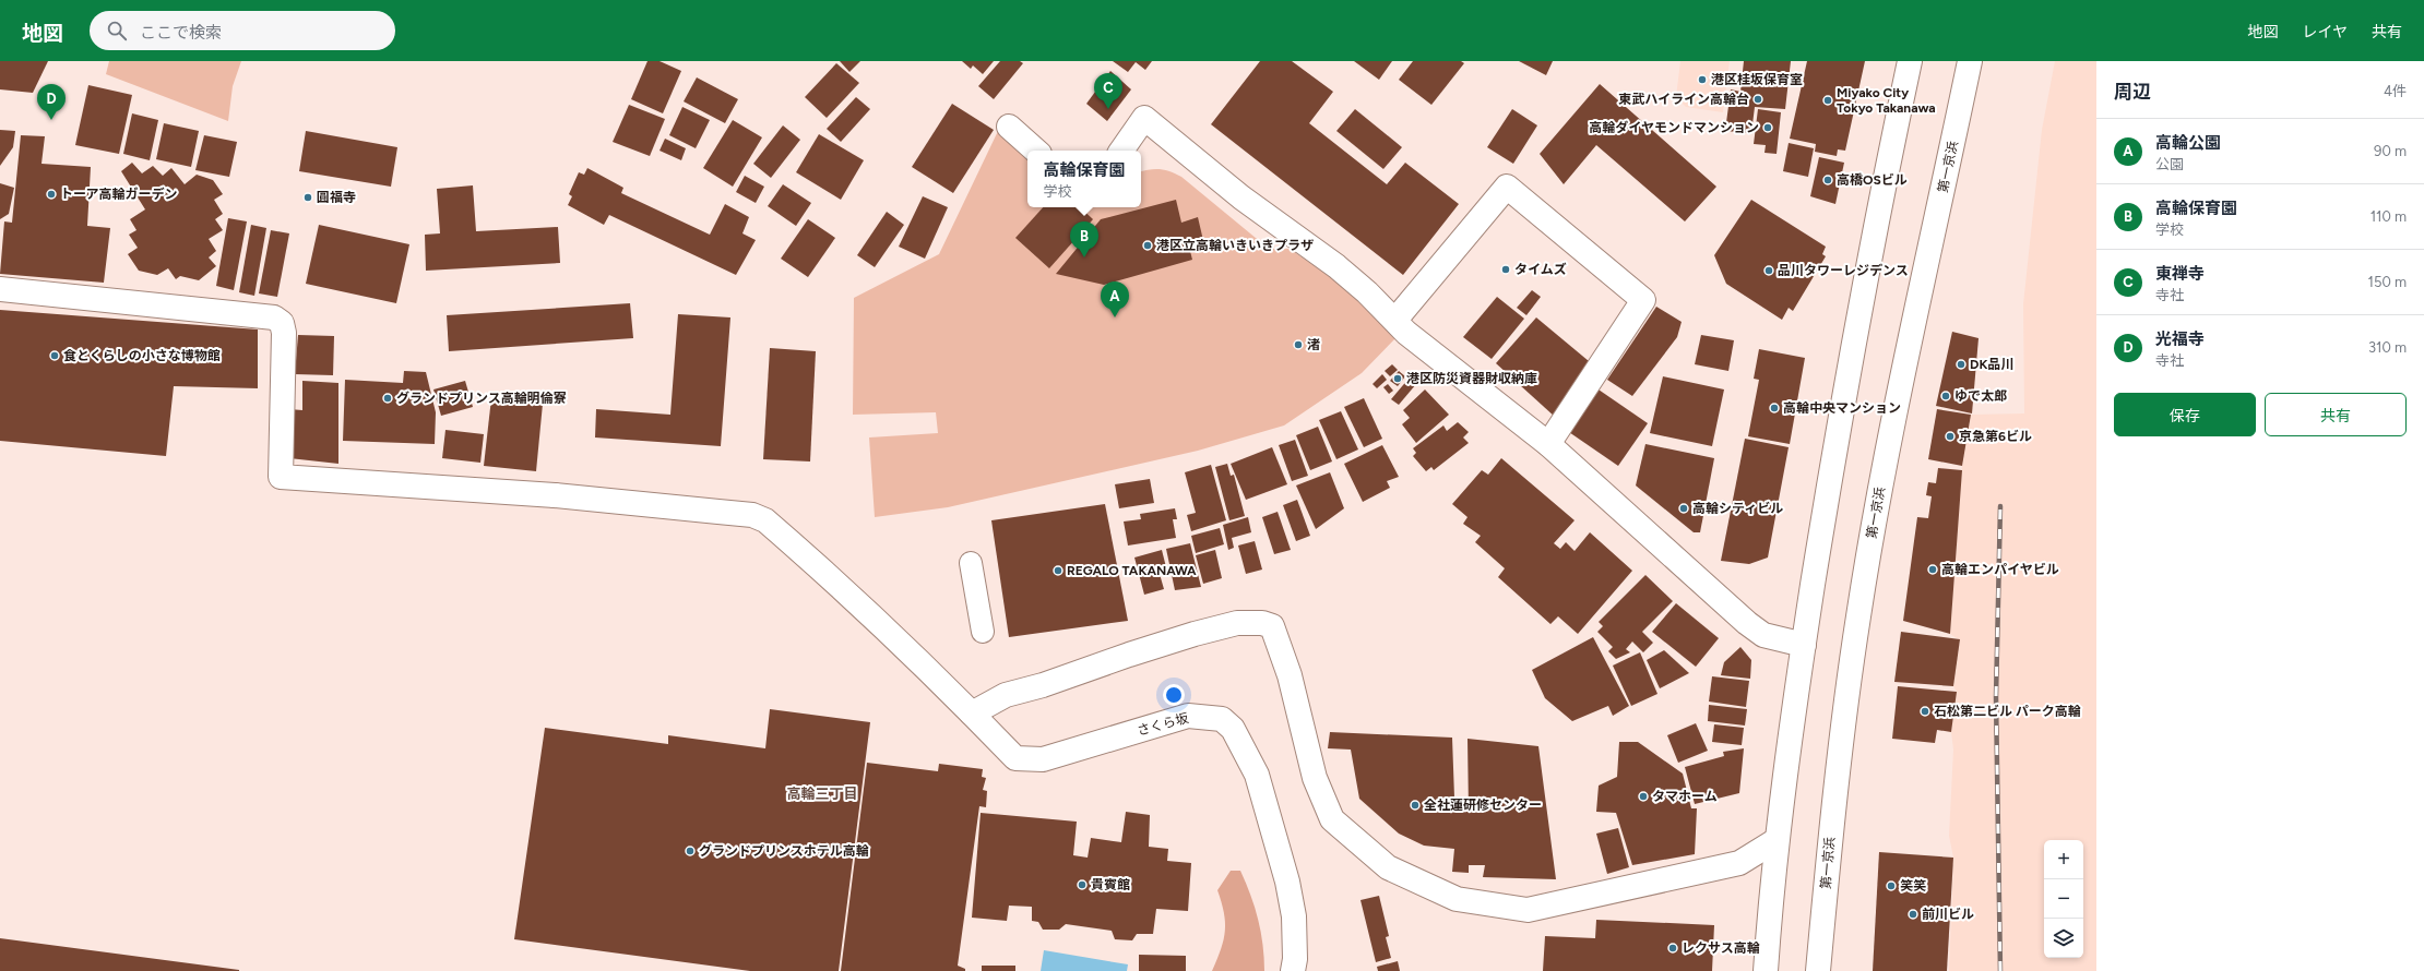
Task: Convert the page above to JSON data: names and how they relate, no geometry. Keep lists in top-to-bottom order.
{
  "streets": {
    "main road": ["第一京浜", "さくら坂"]
  },
  "districts": ["高輪三丁目"],
  "places": [
    "港区桂坂保育室",
    "東武ハイライン高輪台",
    "Miyako City Tokyo Takanawa",
    "高輪ダイヤモンドマンション",
    "高橋OSビル",
    "トーア高輪ガーデン",
    "圓福寺",
    "港区立高輪いきいきプラザ",
    "タイムズ",
    "品川タワーレジデンス",
    "渚",
    "食とくらしの小さな博物館",
    "DK品川",
    "港区防災資器財収納庫",
    "ゆで太郎",
    "グランドプリンス高輪明倫寮",
    "高輪中央マンション",
    "京急第6ビル",
    "高輪シティビル",
    "高輪エンパイヤビル",
    "REGALO TAKANAWA",
    "石松第二ビル パーク高輪",
    "タマホーム",
    "全社蓮研修センター",
    "グランドプリンスホテル高輪",
    "貴賓館",
    "笑笑",
    "前川ビル",
    "レクサス高輪"
  ],
  "page": {
    "header": "地図",
    "search": "ここで検索",
    "nav": ["地図", "レイヤ", "共有"],
    "heading": ["周辺", "4件"],
    "pins": [
      "C",
      "D",
      "B",
      "A"
    ],
    "list": [
      {
        "mark": "A",
        "name": "高輪公園",
        "note": "公園",
        "value": "90 m"
      },
      {
        "mark": "B",
        "name": "高輪保育園",
        "note": "学校",
        "value": "110 m"
      },
      {
        "mark": "C",
        "name": "東禅寺",
        "note": "寺社",
        "value": "150 m"
      },
      {
        "mark": "D",
        "name": "光福寺",
        "note": "寺社",
        "value": "310 m"
      }
    ],
    "popup": ["高輪保育園", "学校"],
    "buttons": ["保存", "共有"],
    "map_buttons": ["+", "−"]
  }
}
